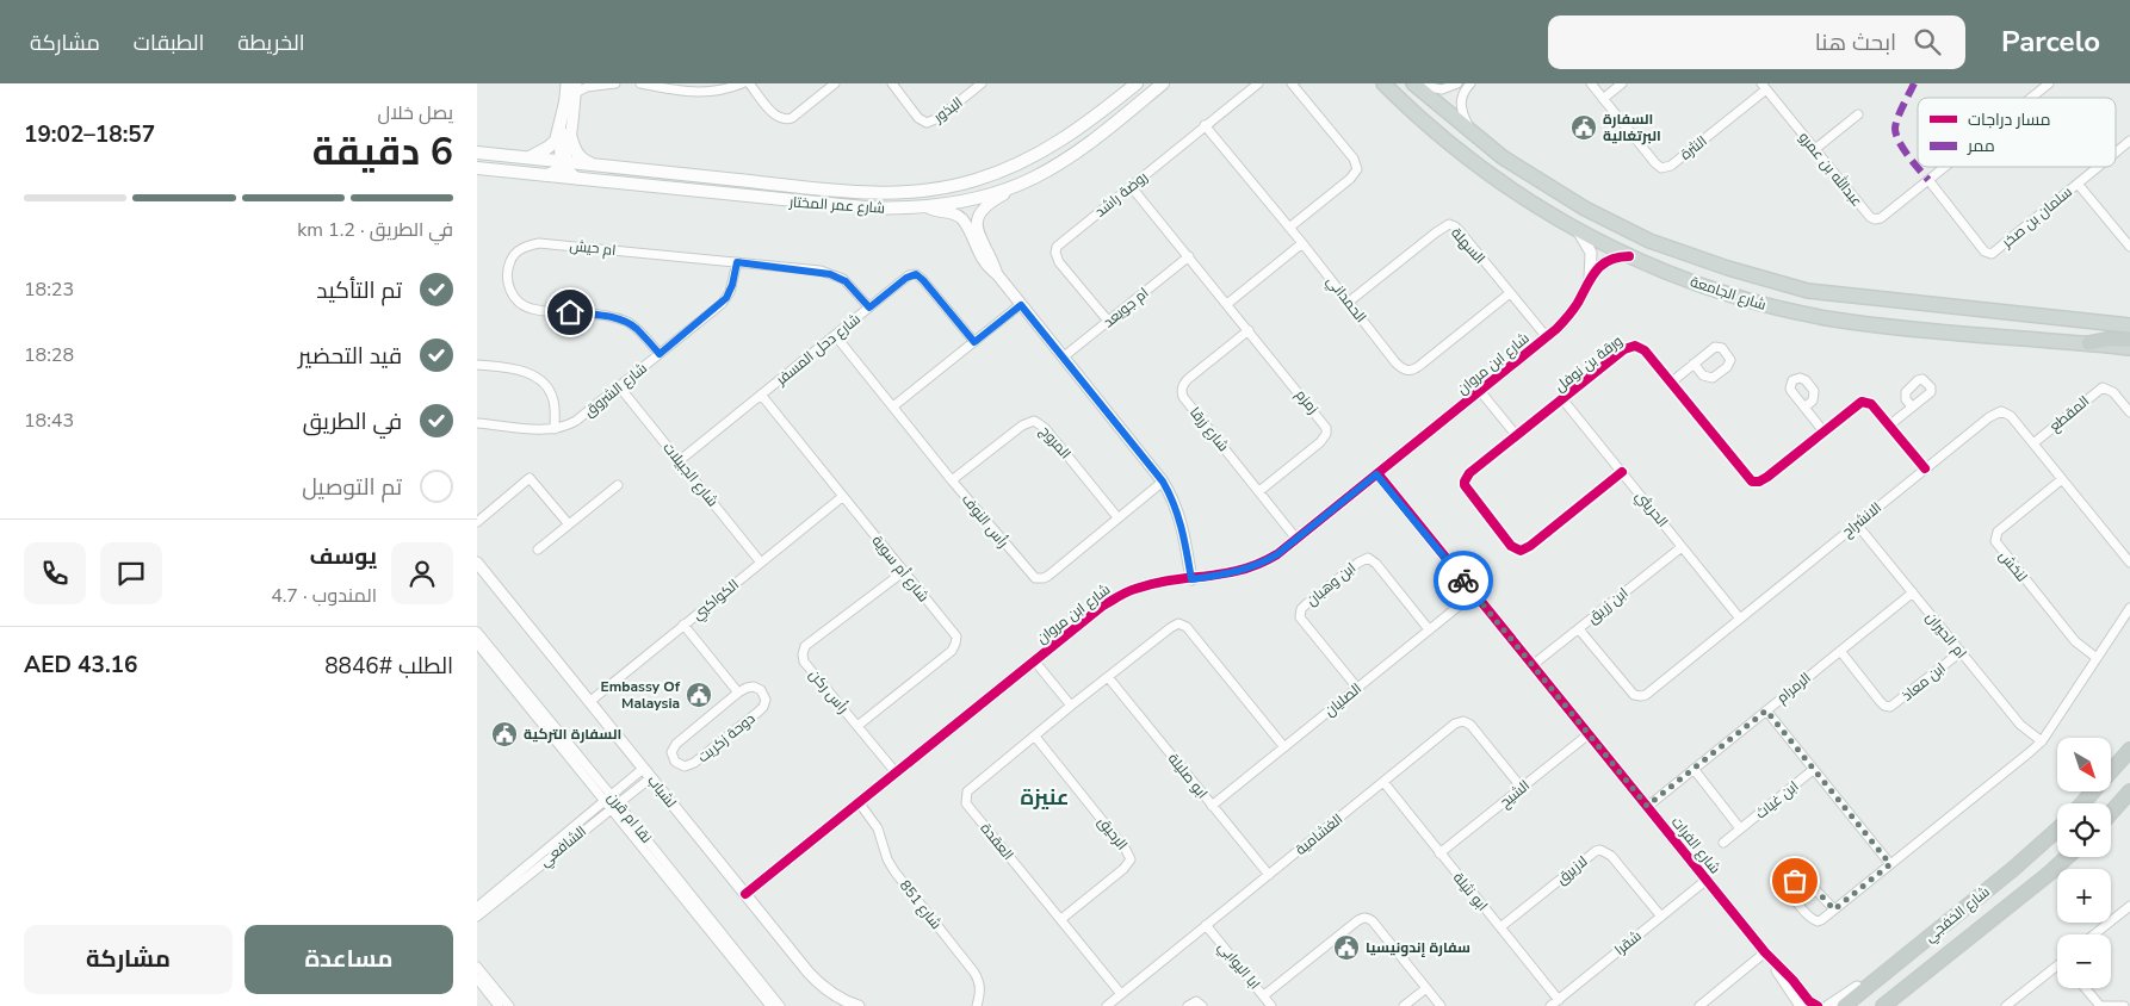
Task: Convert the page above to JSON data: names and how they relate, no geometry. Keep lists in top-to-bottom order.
{
  "streets": {
    "highway": ["شارع الخفجي"],
    "main road": ["شارع عمر المختار", "شارع الجامعة"],
    "street": [
      "البذور",
      "النثرة",
      "عبدالله بن عمرو",
      "روضة راشد",
      "سلمان بن صخر",
      "السهلة",
      "ام حيش",
      "الحمداني",
      "ام جويعد",
      "شارع دحل المسفر",
      "شارع ابن مروان",
      "ورقة بن نوفل",
      "شارع الشروق",
      "زمزم",
      "المقطع",
      "شارع زرقا",
      "المروج",
      "شارع الجبيلات",
      "الحريثي",
      "الانشراح",
      "رأس النوف",
      "لنخش",
      "شارع أم سوية",
      "ابن وهبان",
      "الكواكبي",
      "ابن زريق",
      "ام الحيران",
      "ابن معاذ",
      "الرمرام",
      "رأس ركن",
      "الصليان",
      "دوحة زكريت",
      "ابو صليلة",
      "لشباب",
      "الشيح",
      "ابن غياث",
      "نقا ام قرن",
      "الرحيق",
      "الغشامية",
      "العقدة",
      "شارع الفرات",
      "الشافعي",
      "لازيرق",
      "ابو نثيلة",
      "شارع 851",
      "شقرا",
      "ابا اليوابي"
    ]
  },
  "crossings": [
    ["النثرة", "عبدالله بن عمرو"],
    ["عبدالله بن عمرو", "سلمان بن صخر"],
    ["روضة راشد", "الحمداني"],
    ["روضة راشد", "ام جويعد"],
    ["روضة راشد", "زمزم"],
    ["السهلة", "الحمداني"],
    ["السهلة", "شارع ابن مروان"],
    ["ام حيش", "شارع دحل المسفر"],
    ["ام حيش", "شارع الشروق"],
    ["شارع الجامعة", "شارع ابن مروان"],
    ["ام جويعد", "زمزم"],
    ["شارع دحل المسفر", "شارع الجبيلات"],
    ["شارع دحل المسفر", "رأس النوف"],
    ["شارع دحل المسفر", "شارع أم سوية"],
    ["شارع ابن مروان", "شارع زرقا"],
    ["شارع ابن مروان", "رأس ركن"],
    ["شارع ابن مروان", "لشباب"],
    ["شارع ابن مروان", "شارع الفرات"],
    ["شارع ابن مروان", "شارع 851"],
    ["ورقة بن نوفل", "الحريثي"],
    ["ورقة بن نوفل", "الانشراح"],
    ["شارع الشروق", "شارع الجبيلات"],
    ["زمزم", "شارع زرقا"],
    ["المقطع", "الانشراح"],
    ["المروج", "رأس النوف"],
    ["شارع الجبيلات", "الكواكبي"],
    ["الحريثي", "الانشراح"],
    ["الحريثي", "ابن زريق"],
    ["الانشراح", "لنخش"],
    ["الانشراح", "ابن زريق"],
    ["الانشراح", "ام الحيران"],
    ["شارع أم سوية", "الكواكبي"],
    ["شارع أم سوية", "رأس ركن"],
    ["ابن وهبان", "الصليان"],
    ["الكواكبي", "دوحة زكريت"],
    ["الكواكبي", "لشباب"],
    ["ابن زريق", "شارع الفرات"],
    ["ام الحيران", "ابن معاذ"],
    ["ام الحيران", "الرمرام"],
    ["ابن معاذ", "الرمرام"],
    ["الرمرام", "ابن غياث"],
    ["الرمرام", "شارع الفرات"],
    ["الصليان", "ابو صليلة"],
    ["الصليان", "العقدة"],
    ["الصليان", "شارع الفرات"],
    ["ابو صليلة", "الغشامية"],
    ["ابو صليلة", "العقدة"],
    ["لشباب", "الشافعي"],
    ["الشيح", "الغشامية"],
    ["الشيح", "شارع الفرات"],
    ["الشيح", "ابو نثيلة"],
    ["نقا ام قرن", "الشافعي"],
    ["الرحيق", "العقدة"],
    ["الغشامية", "العقدة"],
    ["الغشامية", "ابو نثيلة"],
    ["الغشامية", "ابا اليوابي"],
    ["شارع الفرات", "شقرا"],
    ["لازيرق", "ابو نثيلة"],
    ["لازيرق", "شقرا"],
    ["ابو نثيلة", "شقرا"]
  ],
  "districts": ["عنيزة"],
  "places": {
    "public building": [
      "السفارة البرتغالية",
      "Embassy Of Malaysia",
      "السفارة التركية",
      "سفارة إندونيسيا"
    ]
  },
  "legend": ["مسار دراجات", "ممر"],
  "north": "bottom right",
  "page": {
    "header": "Parcelo",
    "search": "ابحث هنا",
    "nav": ["الخريطة", "الطبقات", "مشاركة"],
    "heading": ["6 دقيقة", "يصل خلال", "18:57–19:02"],
    "panel": [
      "يوسف",
      "المندوب · 4.7",
      "الطلب #8846",
      "AED 43.16"
    ],
    "bar": "في الطريق · 1.2 km",
    "list": [
      ["تم التأكيد", "18:23"],
      ["قيد التحضير", "18:28"],
      ["في الطريق", "18:43"],
      "تم التوصيل"
    ],
    "map_buttons": ["+", "−"],
    "buttons": ["مساعدة", "مشاركة"]
  }
}
